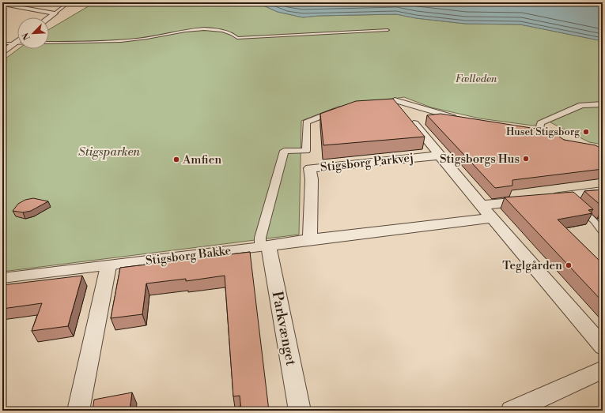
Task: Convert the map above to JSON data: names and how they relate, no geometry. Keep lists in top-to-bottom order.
{
  "streets": {
    "street": ["Stigsborg Parkvej", "Stigsborg Bakke", "Parkvænget"]
  },
  "crossings": [
    ["Stigsborg Bakke", "Parkvænget"]
  ],
  "parks": ["Fælleden", "Stigsparken"],
  "places": [
    "Huset Stigsborg",
    "Stigsborgs Hus",
    "Amfien",
    "Teglgården"
  ],
  "north": "bottom left"
}
